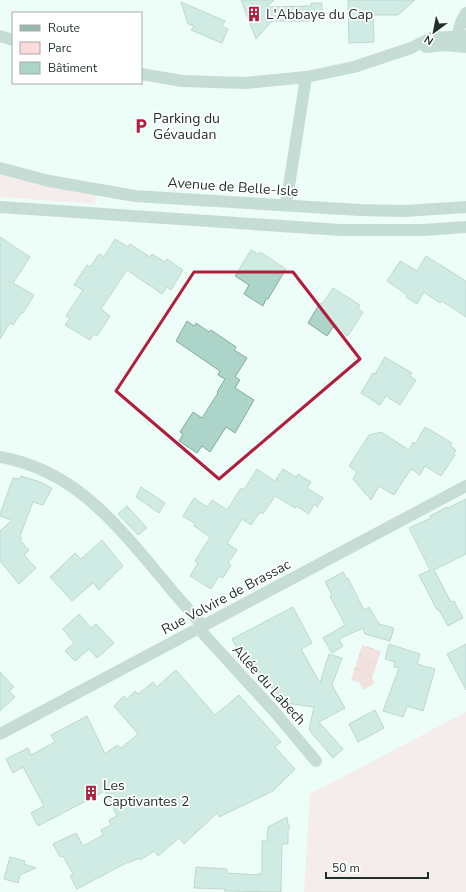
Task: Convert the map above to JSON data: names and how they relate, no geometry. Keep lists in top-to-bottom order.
{
  "streets": {
    "street": ["Avenue de Belle-Isle", "Rue Volvire de Brassac", "Allée du Labech"]
  },
  "crossings": [
    ["Rue Volvire de Brassac", "Allée du Labech"]
  ],
  "places": {
    "building": ["L'Abbaye du Cap", "Les Captivantes 2"],
    "parking": ["Parking du Gévaudan"]
  },
  "legend": ["Route", "Parc", "Bâtiment"],
  "scale_bar": "50 m",
  "north": "bottom left"
}
